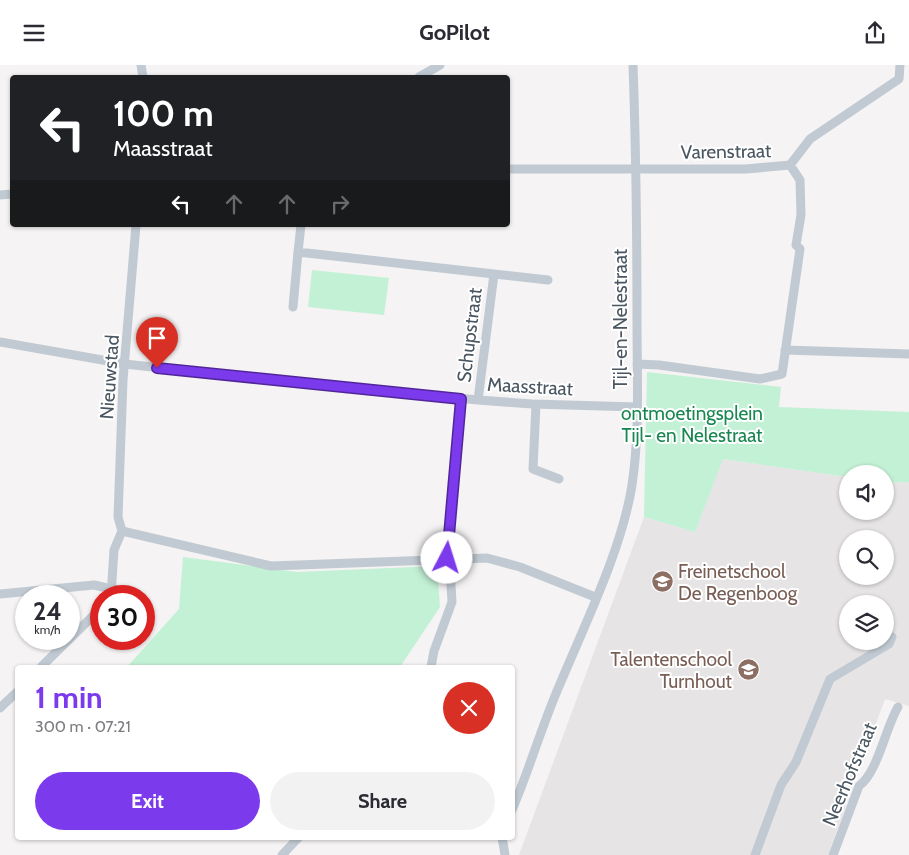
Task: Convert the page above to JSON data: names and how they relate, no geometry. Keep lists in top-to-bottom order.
{
  "streets": {
    "street": [
      "Varenstraat",
      "Tijl-en-Nelestraat",
      "Schupstraat",
      "Nieuwstad",
      "Maasstraat",
      "Neerhofstraat"
    ]
  },
  "crossings": [
    ["Varenstraat", "Tijl-en-Nelestraat"],
    ["Tijl-en-Nelestraat", "Maasstraat"],
    ["Schupstraat", "Maasstraat"],
    ["Nieuwstad", "Maasstraat"]
  ],
  "parks": ["ontmoetingsplein Tijl- en Nelestraat"],
  "places": {
    "school or university": ["Freinetschool De Regenboog", "Talentenschool Turnhout"]
  },
  "page": {
    "header": "GoPilot",
    "turn": ["100 m", "Maasstraat"],
    "speed": "24 km/h",
    "limit": "30",
    "heading": ["1 min", "300 m · 07:21"],
    "buttons": ["Exit", "Share"]
  }
}
